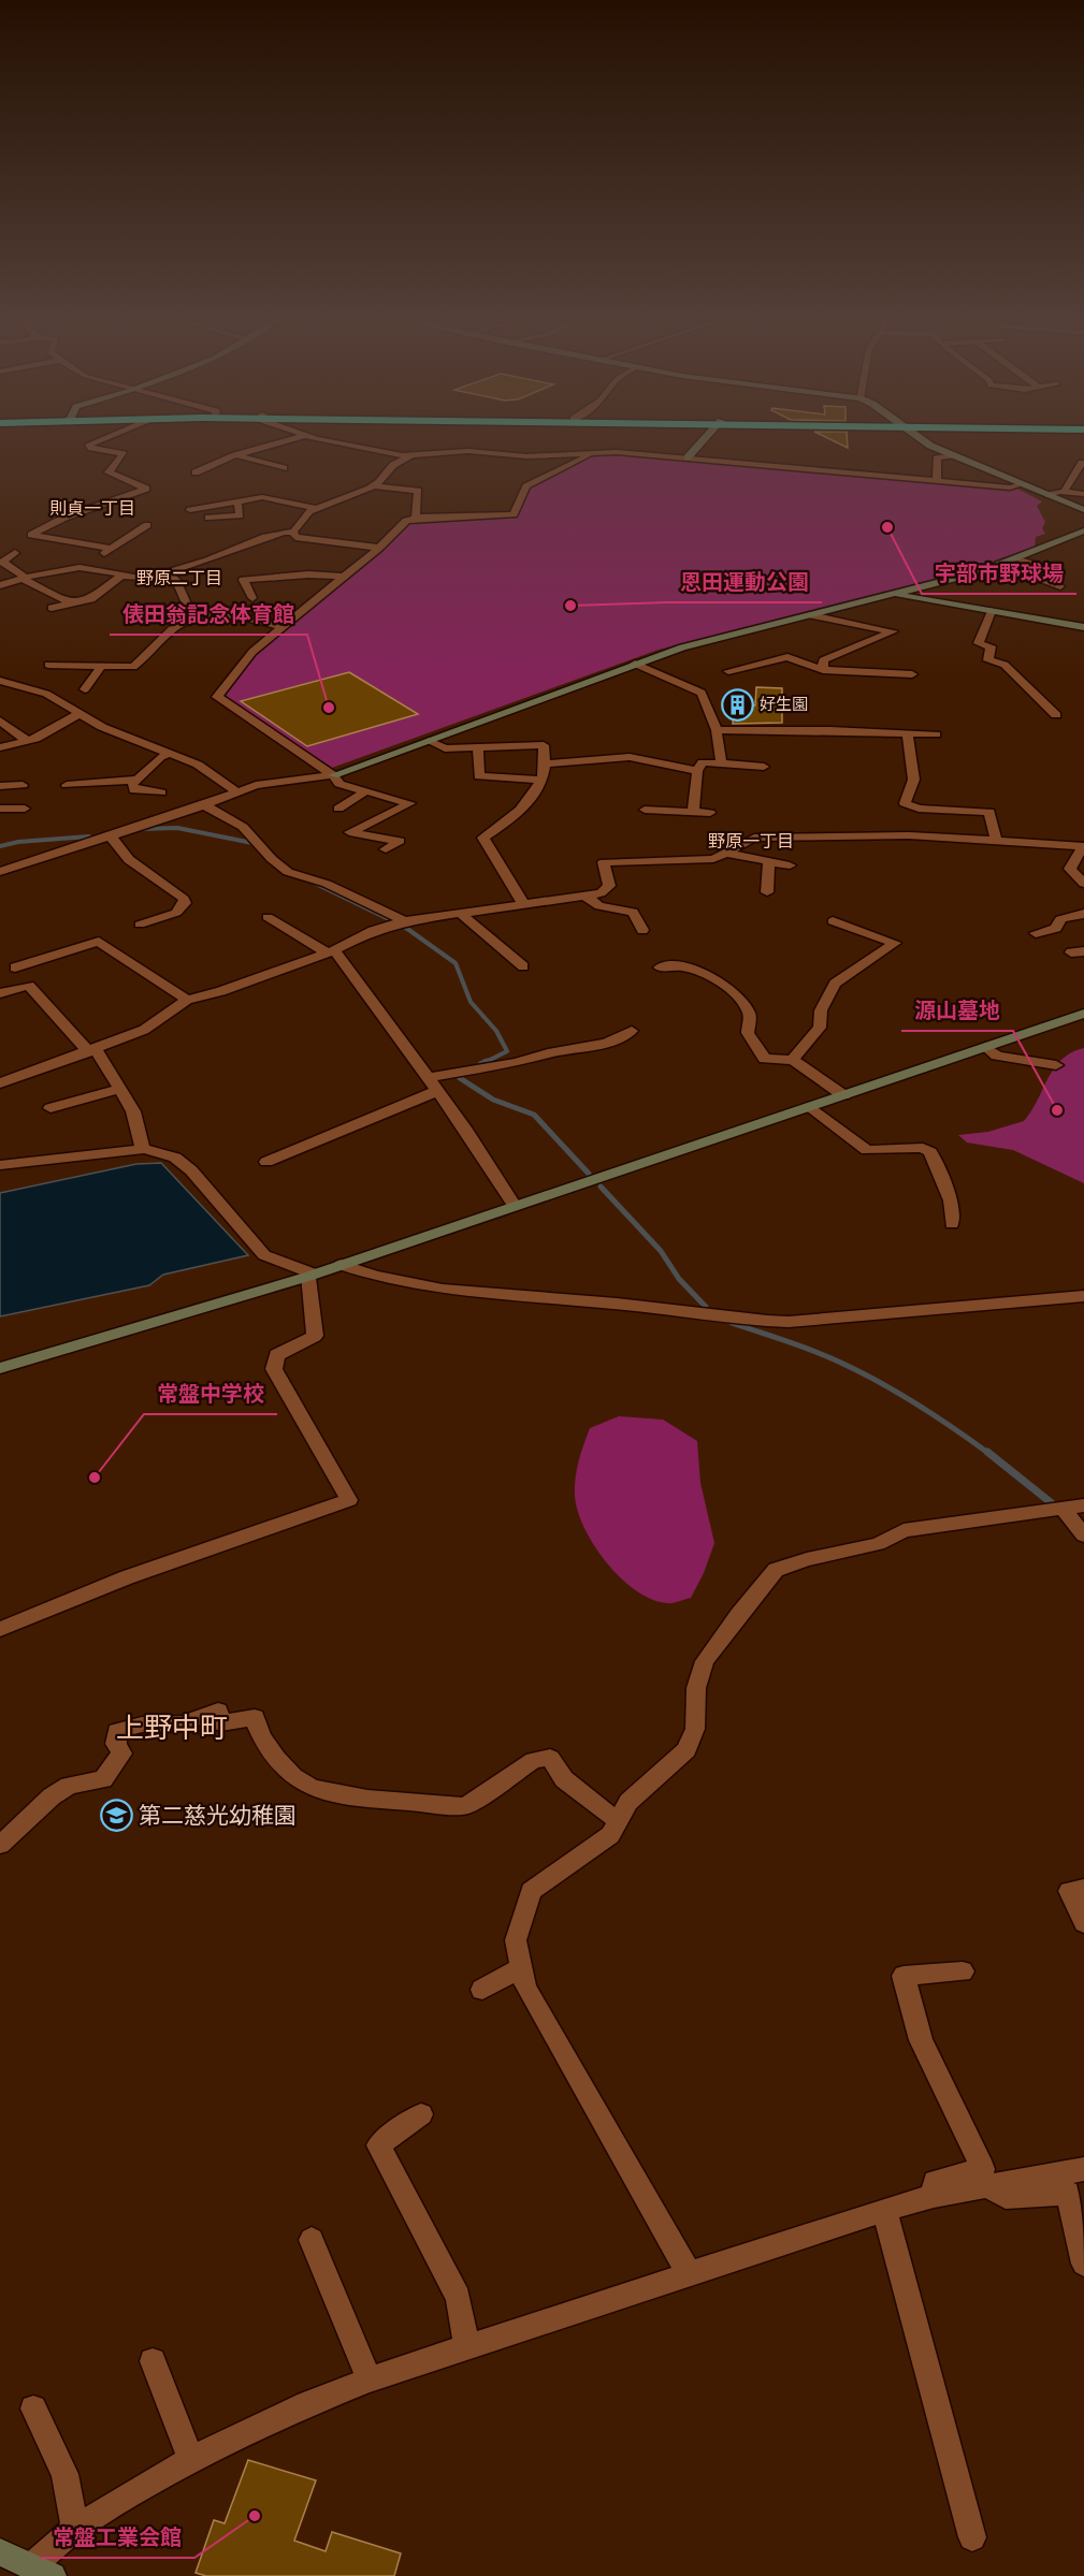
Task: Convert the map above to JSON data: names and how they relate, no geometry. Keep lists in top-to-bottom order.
{
  "districts": [
    "則貞一丁目",
    "野原二丁目",
    "野原一丁目",
    "上野中町"
  ],
  "places": {
    "other": [
      "宇部市野球場",
      "恩田運動公園",
      "俵田翁記念体育館",
      "源山墓地",
      "常盤中学校",
      "常盤工業会館"
    ],
    "building": ["好生園"],
    "school or university": ["第二慈光幼稚園"]
  }
}
